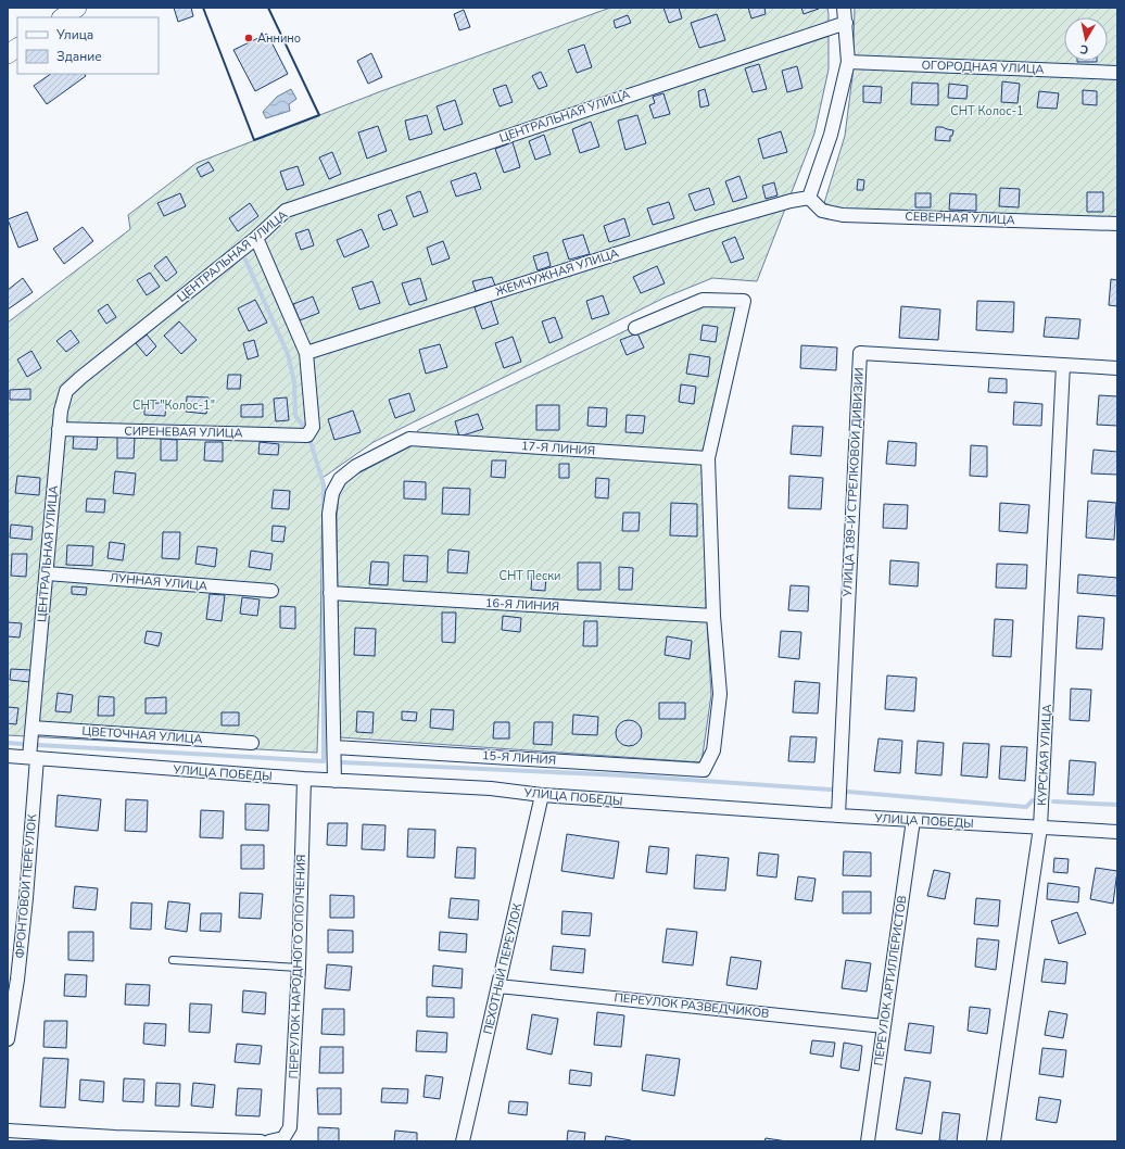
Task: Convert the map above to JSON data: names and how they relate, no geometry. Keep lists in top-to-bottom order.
{
  "streets": {
    "street": [
      "ОГОРОДНАЯ УЛИЦА",
      "ЦЕНТРАЛЬНАЯ УЛИЦА",
      "СЕВЕРНАЯ УЛИЦА",
      "ЖЕМЧУЖНАЯ УЛИЦА",
      "СИРЕНЕВАЯ УЛИЦА",
      "17-Я ЛИНИЯ",
      "УЛИЦА 189-Й СТРЕЛКОВОЙ ДИВИЗИИ",
      "ЛУННАЯ УЛИЦА",
      "16-Я ЛИНИЯ",
      "ЦВЕТОЧНАЯ УЛИЦА",
      "КУРСКАЯ УЛИЦА",
      "15-Я ЛИНИЯ",
      "УЛИЦА ПОБЕДЫ",
      "ФРОНТОВОЙ ПЕРЕУЛОК",
      "ПЕРЕУЛОК НАРОДНОГО ОПОЛЧЕНИЯ",
      "ПЕХОТНЫЙ ПЕРЕУЛОК",
      "ПЕРЕУЛОК АРТИЛЛЕРИСТОВ",
      "ПЕРЕУЛОК РАЗВЕДЧИКОВ"
    ]
  },
  "crossings": [
    ["ЦЕНТРАЛЬНАЯ УЛИЦА", "СИРЕНЕВАЯ УЛИЦА"],
    ["ЦЕНТРАЛЬНАЯ УЛИЦА", "ЛУННАЯ УЛИЦА"],
    ["ЦЕНТРАЛЬНАЯ УЛИЦА", "ЦВЕТОЧНАЯ УЛИЦА"],
    ["ЦЕНТРАЛЬНАЯ УЛИЦА", "УЛИЦА ПОБЕДЫ"],
    ["ЦЕНТРАЛЬНАЯ УЛИЦА", "ФРОНТОВОЙ ПЕРЕУЛОК"],
    ["СЕВЕРНАЯ УЛИЦА", "ЖЕМЧУЖНАЯ УЛИЦА"],
    ["ЖЕМЧУЖНАЯ УЛИЦА", "СИРЕНЕВАЯ УЛИЦА"],
    ["17-Я ЛИНИЯ", "16-Я ЛИНИЯ"],
    ["УЛИЦА 189-Й СТРЕЛКОВОЙ ДИВИЗИИ", "КУРСКАЯ УЛИЦА"],
    ["УЛИЦА 189-Й СТРЕЛКОВОЙ ДИВИЗИИ", "УЛИЦА ПОБЕДЫ"],
    ["16-Я ЛИНИЯ", "15-Я ЛИНИЯ"],
    ["КУРСКАЯ УЛИЦА", "УЛИЦА ПОБЕДЫ"],
    ["УЛИЦА ПОБЕДЫ", "ФРОНТОВОЙ ПЕРЕУЛОК"],
    ["УЛИЦА ПОБЕДЫ", "ПЕРЕУЛОК НАРОДНОГО ОПОЛЧЕНИЯ"],
    ["УЛИЦА ПОБЕДЫ", "ПЕХОТНЫЙ ПЕРЕУЛОК"],
    ["УЛИЦА ПОБЕДЫ", "ПЕРЕУЛОК АРТИЛЛЕРИСТОВ"],
    ["ПЕХОТНЫЙ ПЕРЕУЛОК", "ПЕРЕУЛОК РАЗВЕДЧИКОВ"],
    ["ПЕРЕУЛОК АРТИЛЛЕРИСТОВ", "ПЕРЕУЛОК РАЗВЕДЧИКОВ"]
  ],
  "parks": ["СНТ Колос-1", "СНТ \"Колос-1\"", "СНТ Пески"],
  "places": ["Аннино"],
  "legend": ["Улица", "Здание"],
  "north": "bottom"
}
